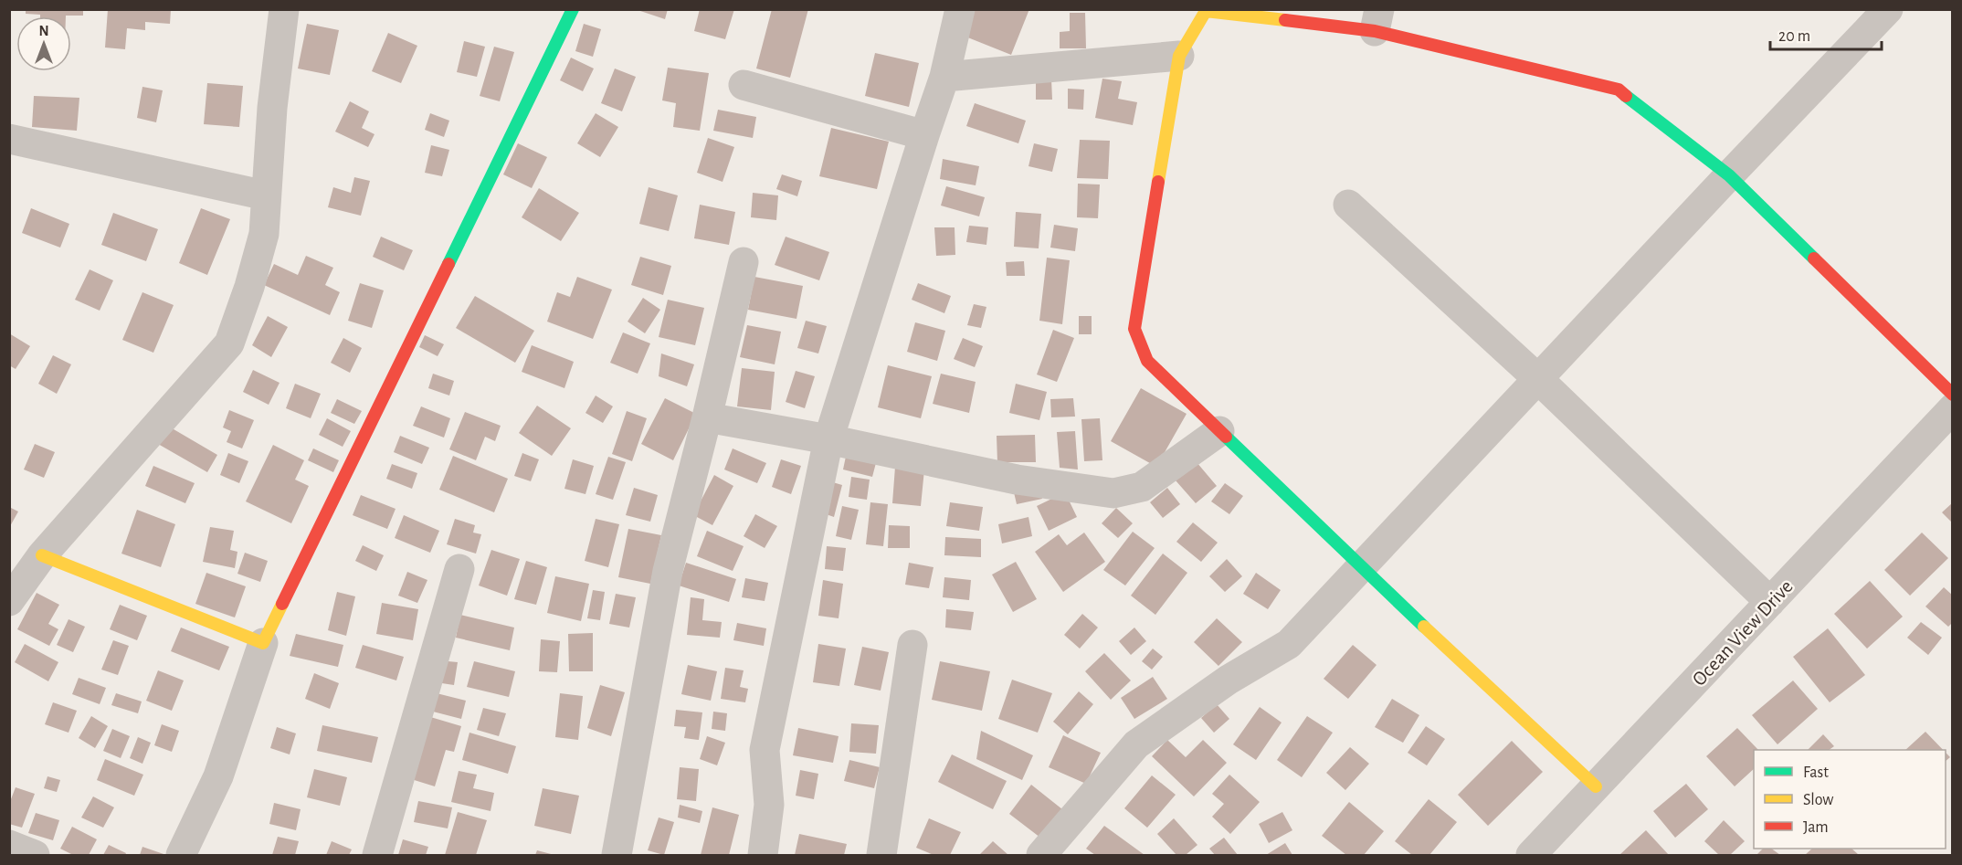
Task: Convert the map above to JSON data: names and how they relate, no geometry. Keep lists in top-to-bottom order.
{
  "streets": {
    "street": ["Ocean View Drive"]
  },
  "legend": ["Fast", "Slow", "Jam"],
  "scale_bar": "20 m",
  "north": "top"
}
